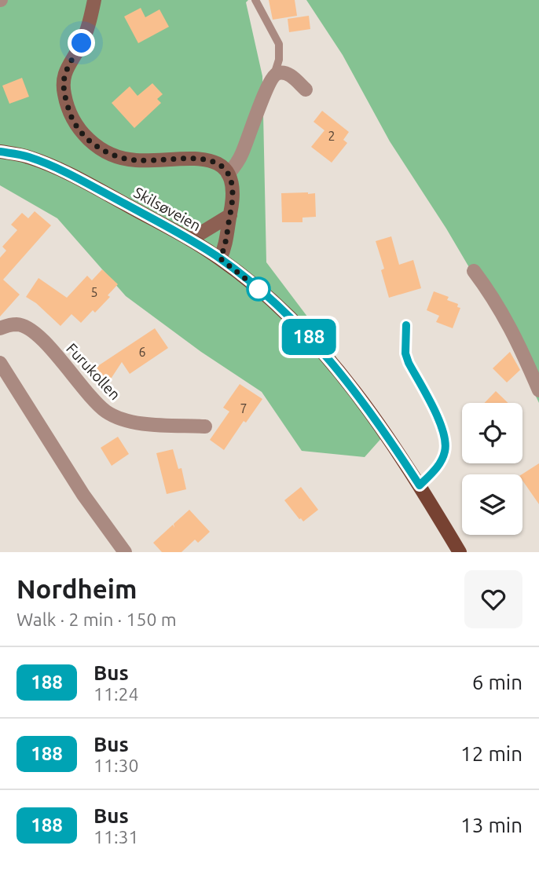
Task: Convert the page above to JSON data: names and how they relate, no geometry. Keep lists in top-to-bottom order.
{
  "streets": {
    "main road": ["Skilsøveien"],
    "street": ["Furukollen"]
  },
  "lines": ["bus line 188"],
  "house_numbers": [
    "2",
    "5",
    "6",
    "7"
  ],
  "page": {
    "on_map": "188",
    "heading": ["Nordheim", "Walk · 2 min · 150 m"],
    "list": [
      {
        "mark": "188",
        "name": "Bus",
        "note": "11:24",
        "value": "6 min"
      },
      {
        "mark": "188",
        "name": "Bus",
        "note": "11:30",
        "value": "12 min"
      },
      {
        "mark": "188",
        "name": "Bus",
        "note": "11:31",
        "value": "13 min"
      }
    ]
  }
}
